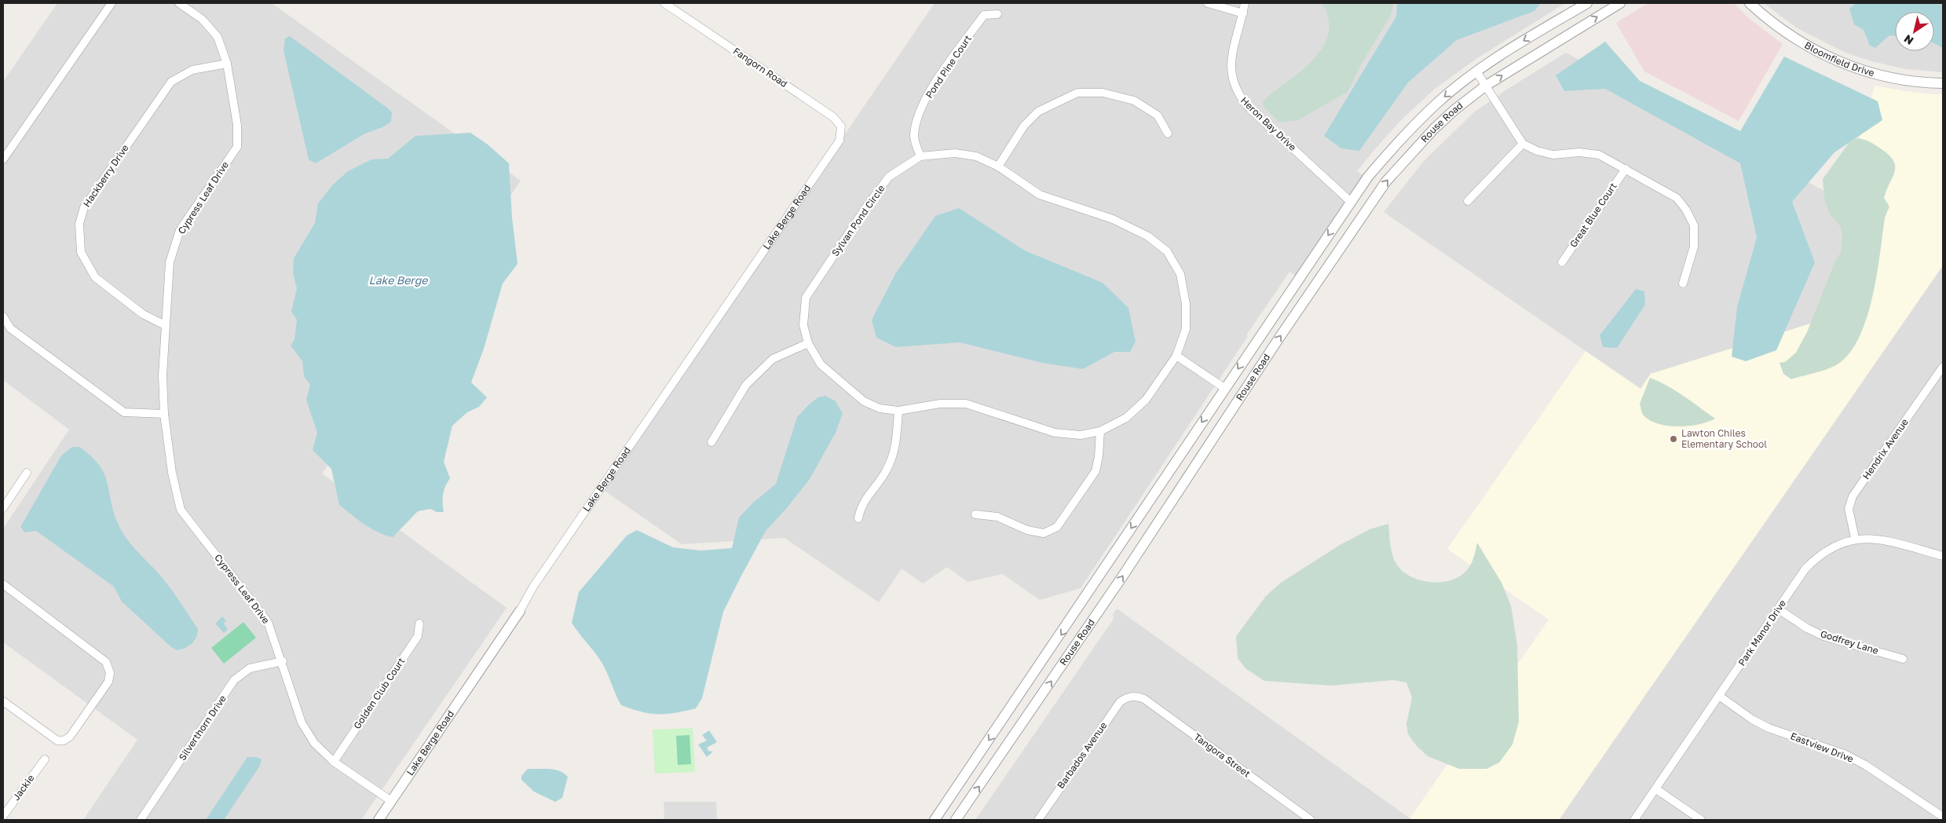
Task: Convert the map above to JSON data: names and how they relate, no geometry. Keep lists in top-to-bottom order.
{
  "streets": {
    "street": [
      "Bloomfield Drive",
      "Pond Pine Court",
      "Fangorn Road",
      "Rouse Road",
      "Heron Bay Drive",
      "Hackberry Drive",
      "Cypress Leaf Drive",
      "Great Blue Court",
      "Lake Berge Road",
      "Sylvan Pond Circle",
      "Hendrix Avenue",
      "Park Manor Drive",
      "Godfrey Lane",
      "Golden Club Court",
      "Silverthorn Drive",
      "Eastview Drive",
      "Barbados Avenue",
      "Tangora Street",
      "Jackie"
    ]
  },
  "crossings": [
    ["Pond Pine Court", "Sylvan Pond Circle"],
    ["Fangorn Road", "Lake Berge Road"],
    ["Rouse Road", "Heron Bay Drive"],
    ["Hackberry Drive", "Cypress Leaf Drive"],
    ["Cypress Leaf Drive", "Lake Berge Road"],
    ["Cypress Leaf Drive", "Golden Club Court"],
    ["Cypress Leaf Drive", "Silverthorn Drive"],
    ["Hendrix Avenue", "Park Manor Drive"],
    ["Park Manor Drive", "Godfrey Lane"],
    ["Park Manor Drive", "Eastview Drive"],
    ["Barbados Avenue", "Tangora Street"]
  ],
  "water": ["Lake Berge"],
  "places": ["Lawton Chiles Elementary School"],
  "north": "bottom left"
}
